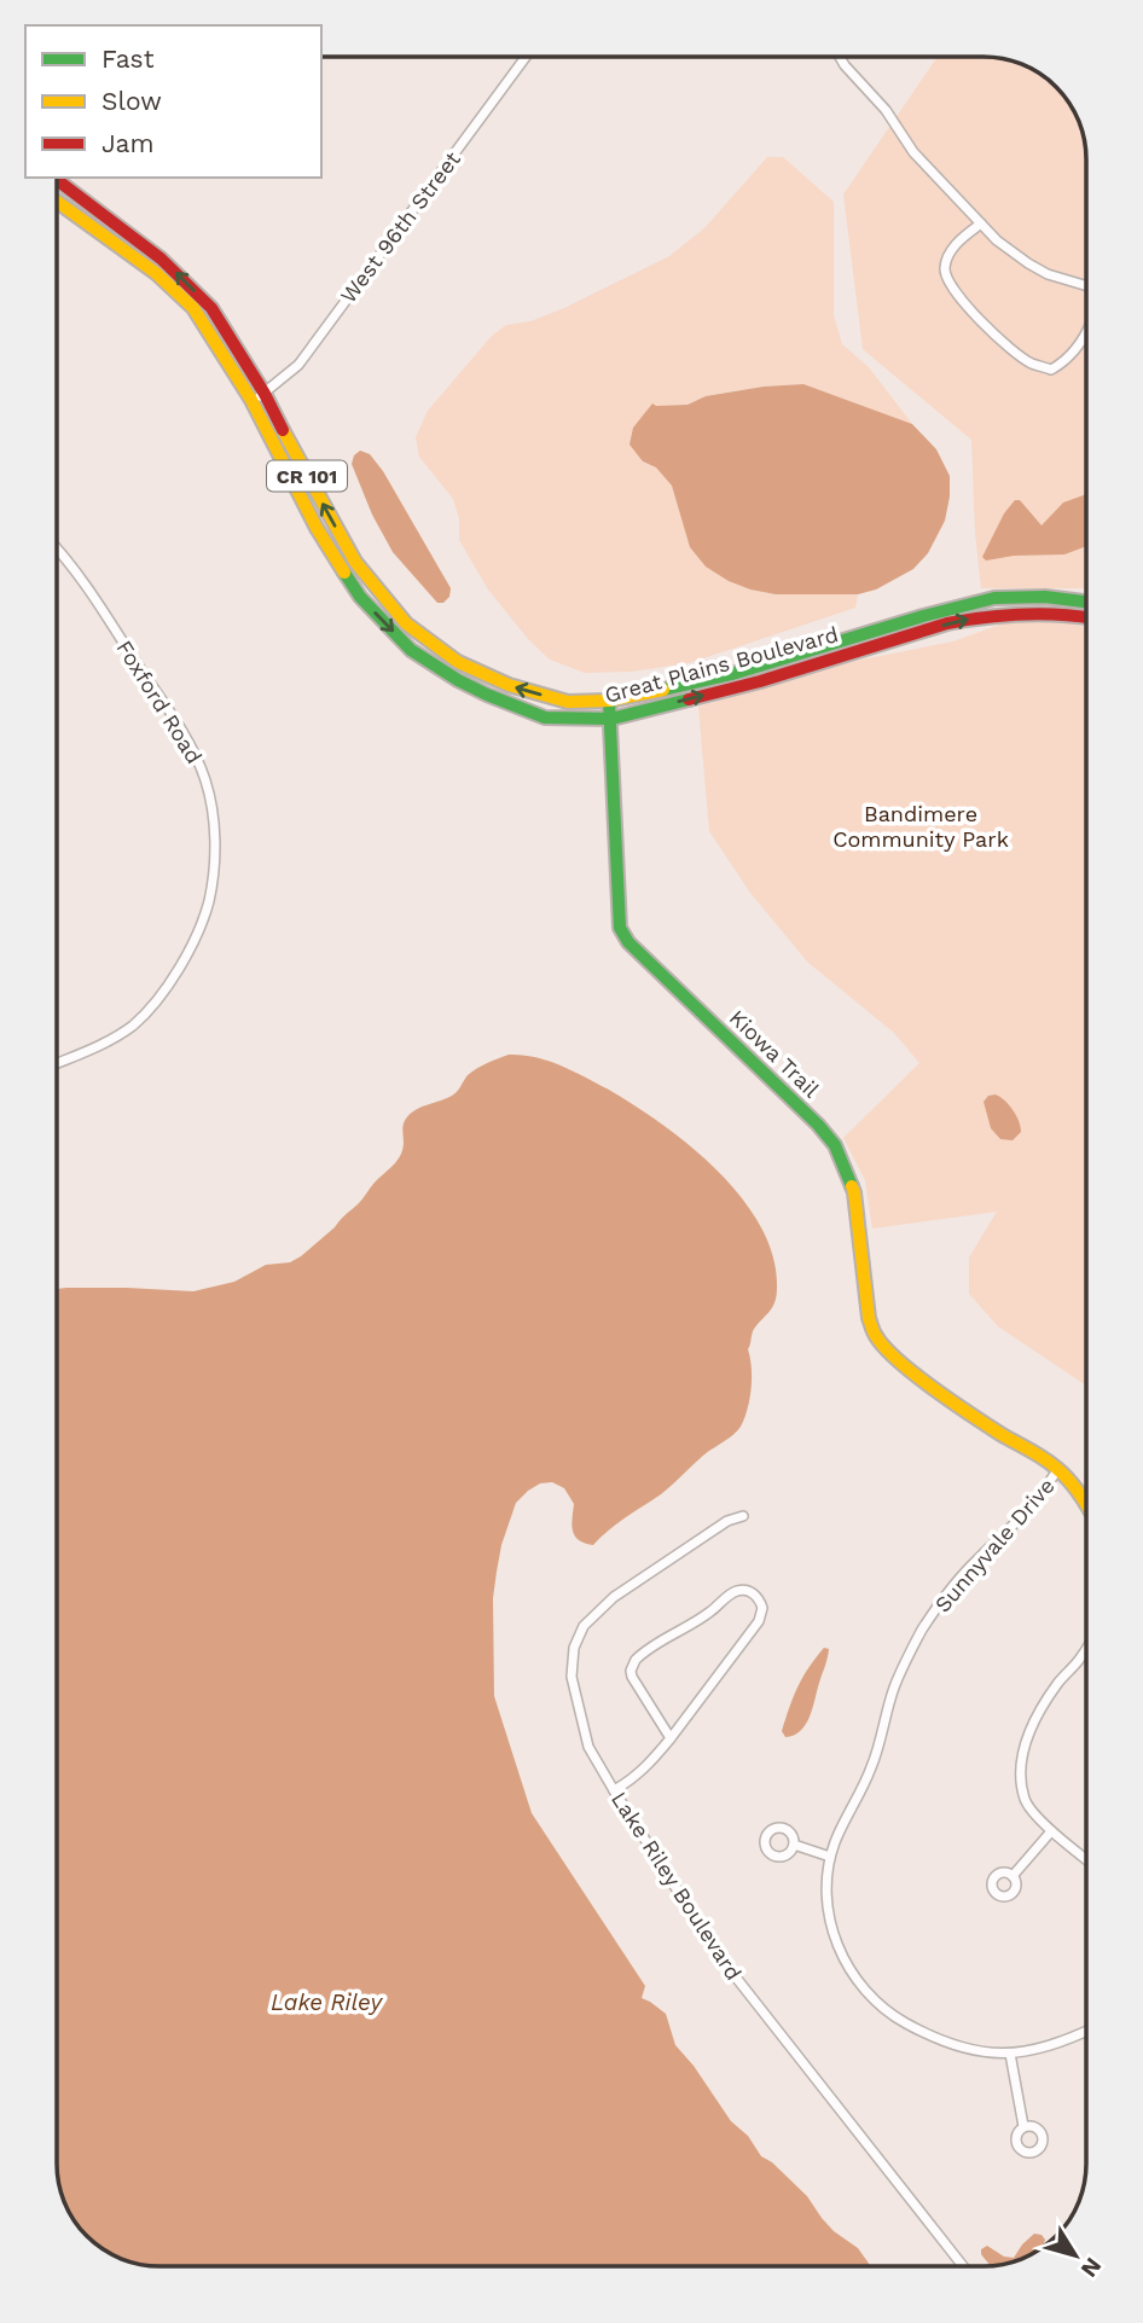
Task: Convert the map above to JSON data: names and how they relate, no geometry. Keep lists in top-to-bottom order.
{
  "streets": {
    "main road": ["CR 101", "Great Plains Boulevard", "Kiowa Trail"],
    "street": [
      "West 96th Street",
      "Foxford Road",
      "Sunnyvale Drive",
      "Lake Riley Boulevard"
    ]
  },
  "crossings": [
    ["West 96th Street", "Great Plains Boulevard"],
    ["Great Plains Boulevard", "Kiowa Trail"],
    ["Kiowa Trail", "Sunnyvale Drive"]
  ],
  "water": ["Lake Riley"],
  "parks": ["Bandimere Community Park"],
  "legend": ["Fast", "Slow", "Jam"],
  "north": "bottom right"
}
